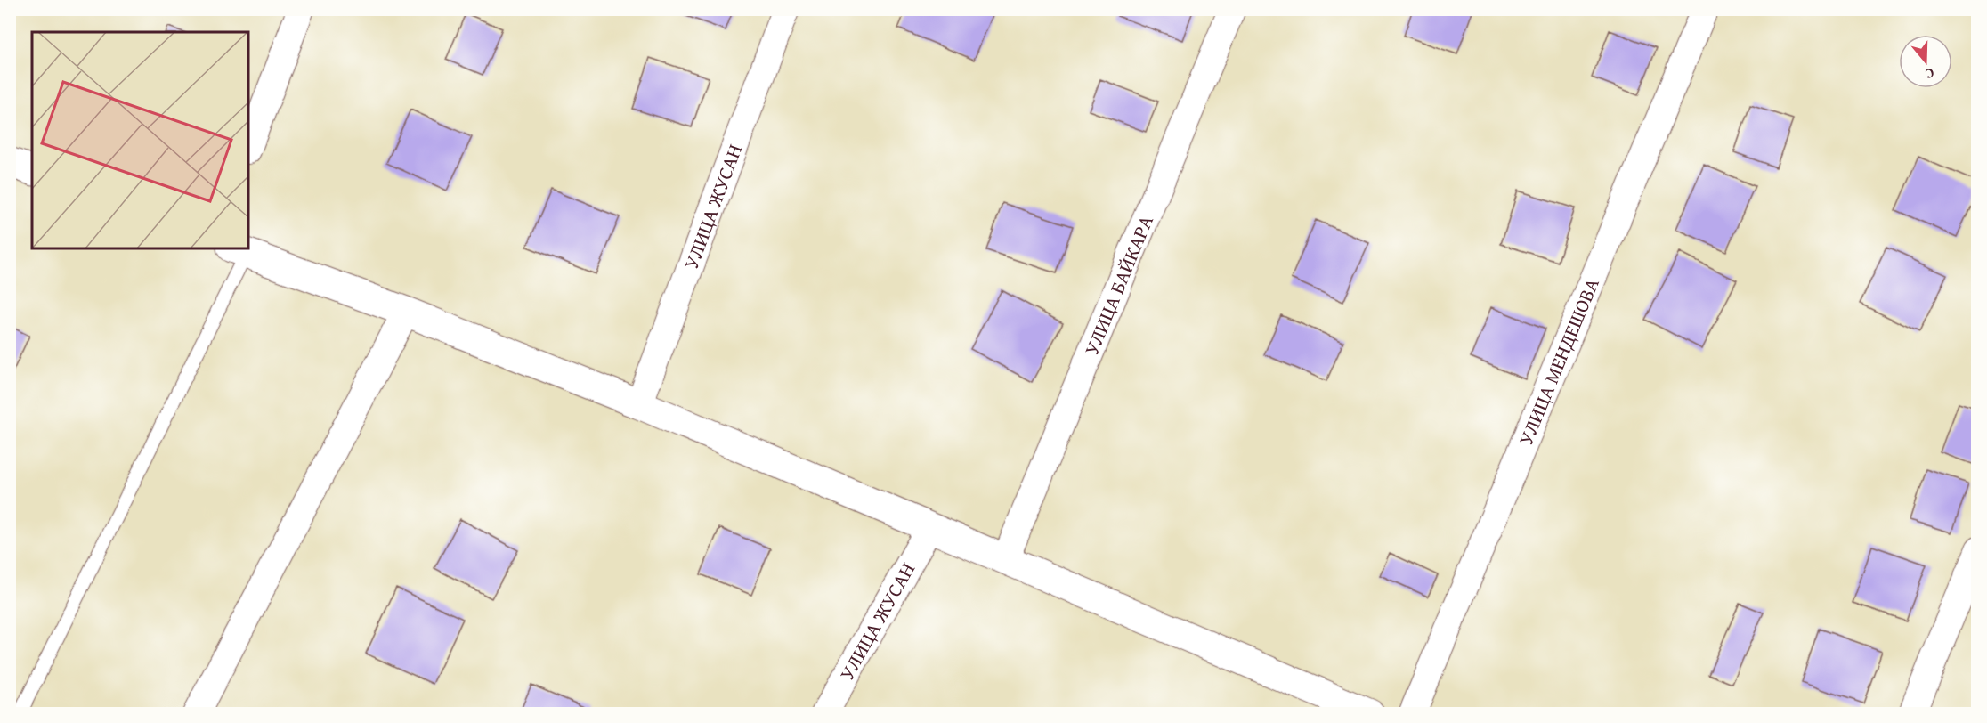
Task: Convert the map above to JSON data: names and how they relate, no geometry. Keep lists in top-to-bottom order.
{
  "streets": {
    "street": ["УЛИЦА ЖУСАН", "УЛИЦА БАЙКАРА", "УЛИЦА МЕНДЕШОВА"]
  },
  "north": "bottom"
}
